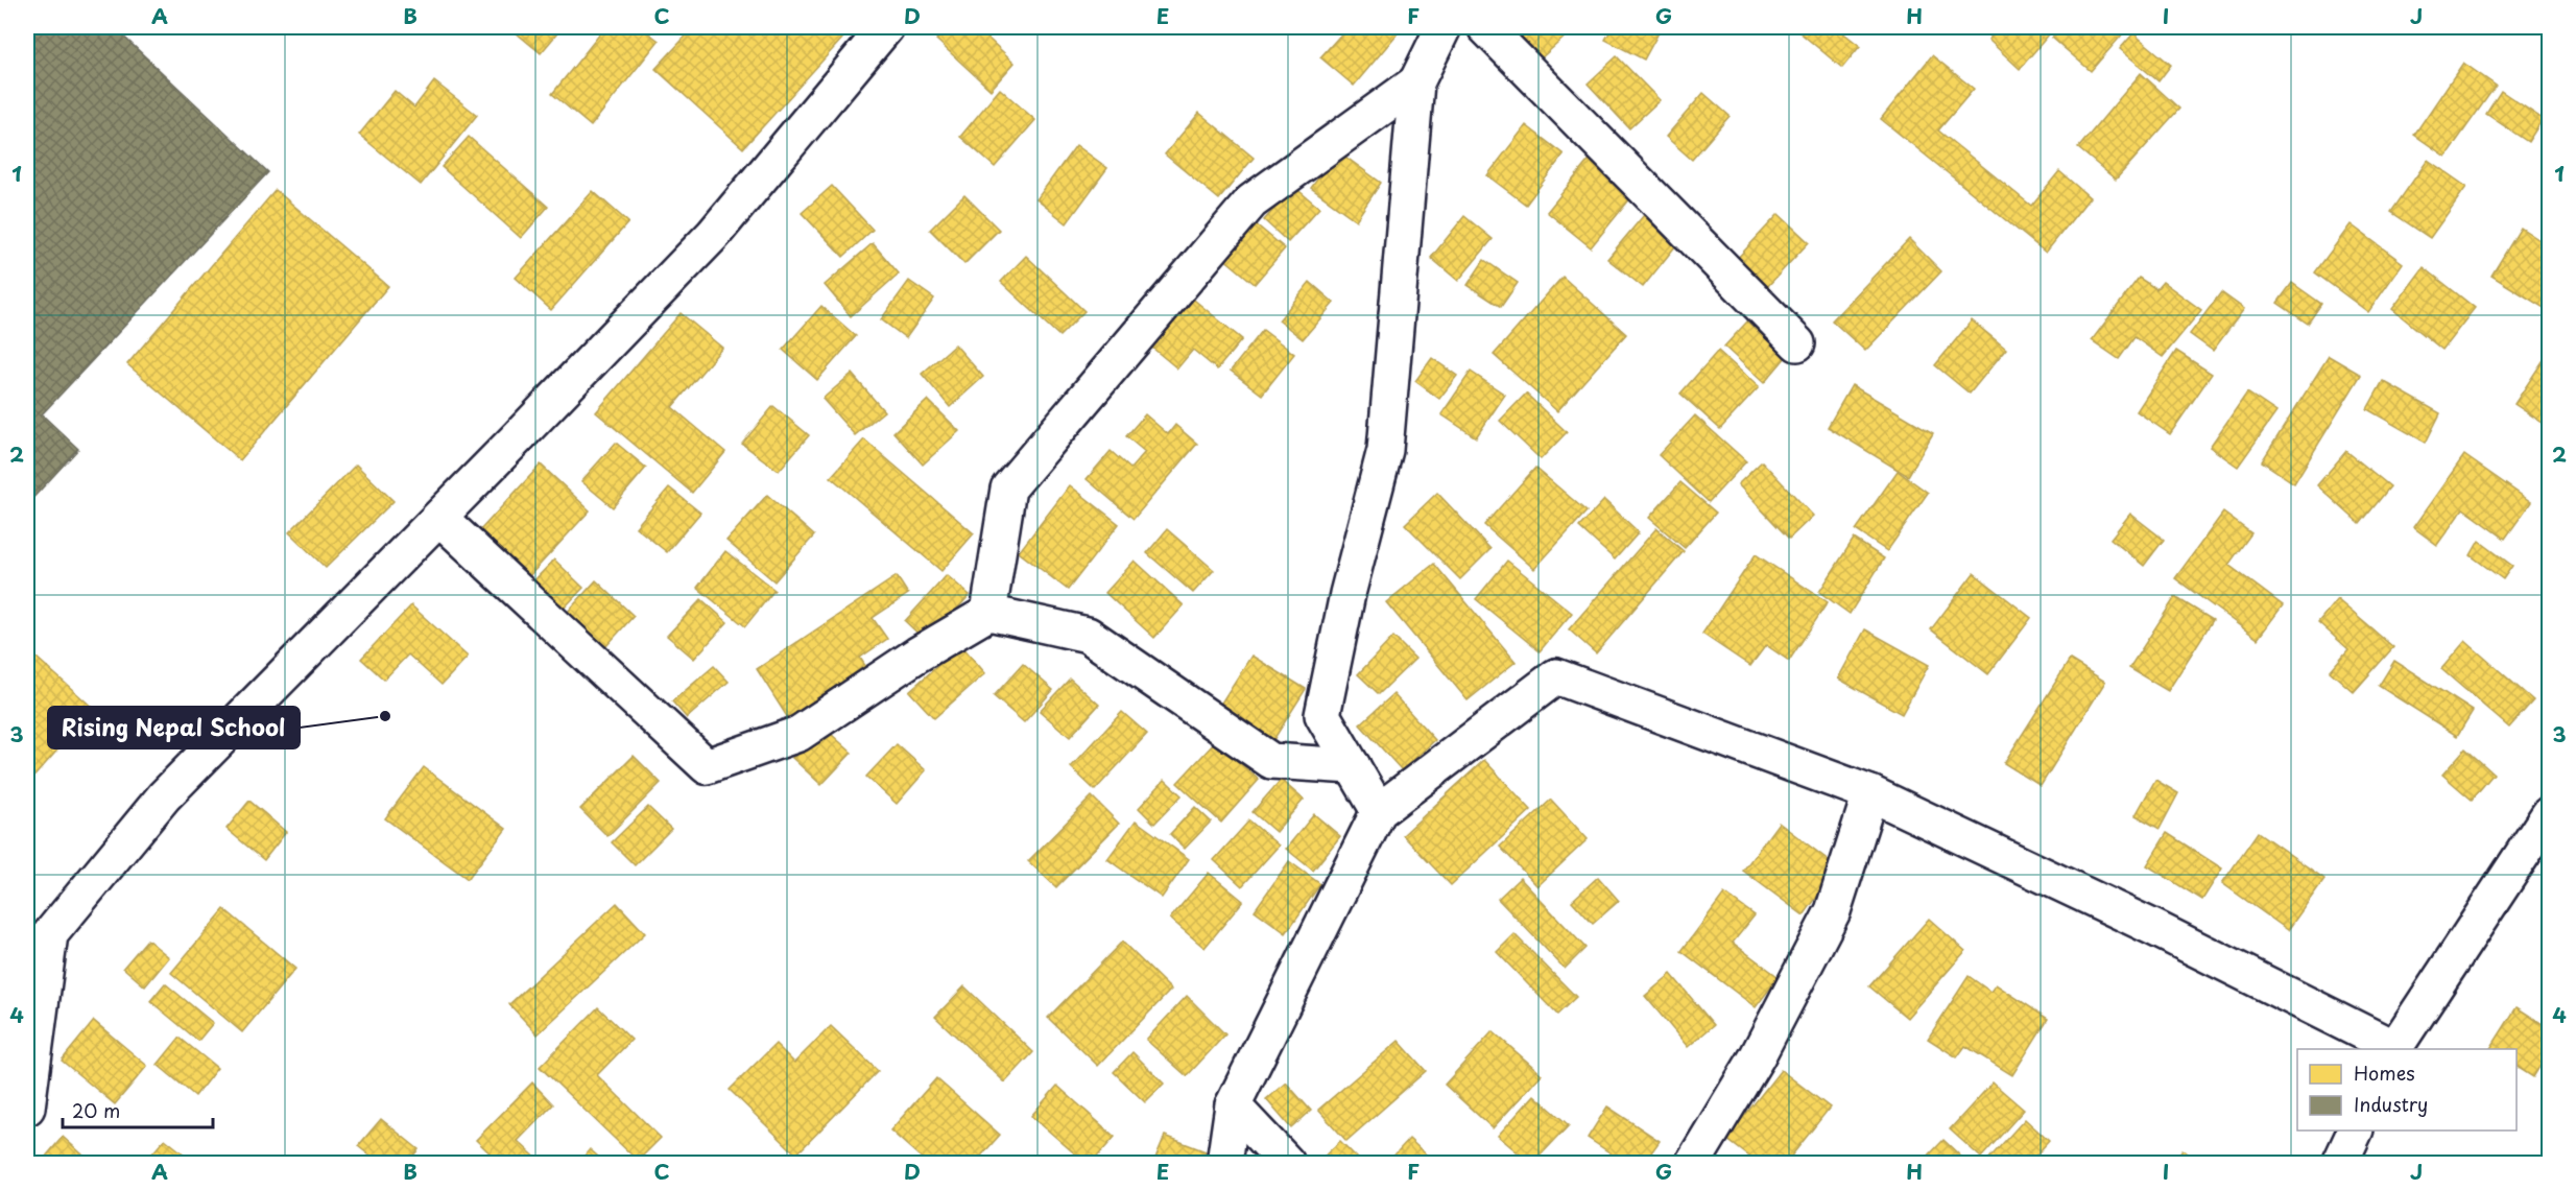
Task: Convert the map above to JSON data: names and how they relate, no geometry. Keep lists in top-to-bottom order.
{
  "places": ["Rising Nepal School"],
  "legend": ["Homes", "Industry"],
  "scale_bar": "20 m",
  "grid": {
    "columns": [
      "A",
      "B",
      "C",
      "D",
      "E",
      "F",
      "G",
      "H",
      "I",
      "J"
    ],
    "rows": [
      "1",
      "2",
      "3",
      "4"
    ]
  }
}
